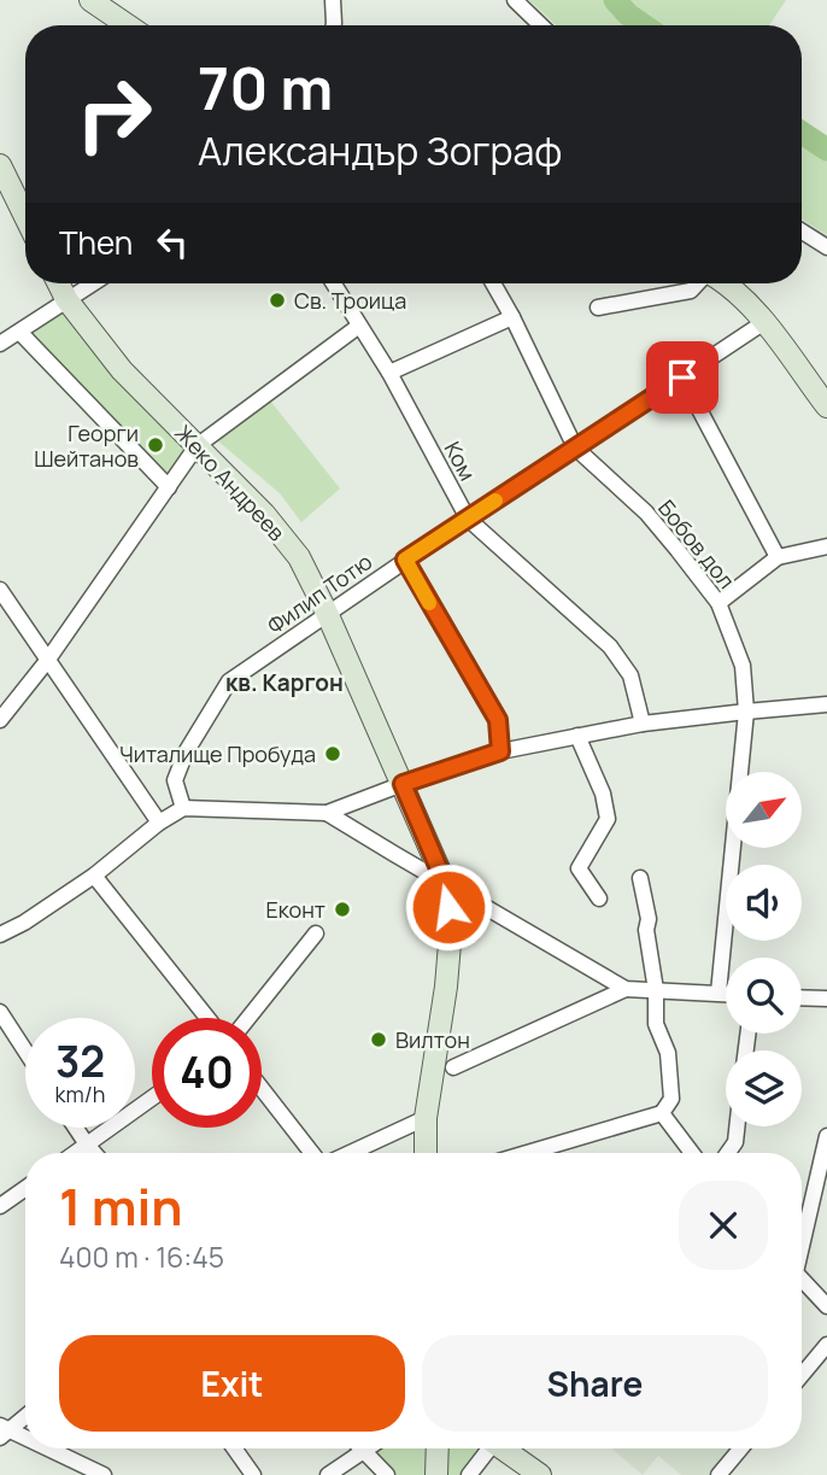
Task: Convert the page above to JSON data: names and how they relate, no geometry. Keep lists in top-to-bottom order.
{
  "streets": {
    "street": [
      "Ком",
      "Жеко Андреев",
      "Бобов дол",
      "Филип Тотю"
    ]
  },
  "crossings": [
    ["Ком", "Филип Тотю"],
    ["Жеко Андреев", "Филип Тотю"],
    ["Бобов дол", "Филип Тотю"]
  ],
  "districts": ["кв. Каргон"],
  "places": [
    "Св. Троица",
    "Георги Шейтанов",
    "Читалище Пробуда",
    "Еконт",
    "Вилтон"
  ],
  "north": "top right",
  "page": {
    "turn": ["70 m", "Александър Зограф"],
    "then": "Then",
    "speed": "32 km/h",
    "limit": "40",
    "heading": ["1 min", "400 m · 16:45"],
    "buttons": ["Exit", "Share"]
  }
}
